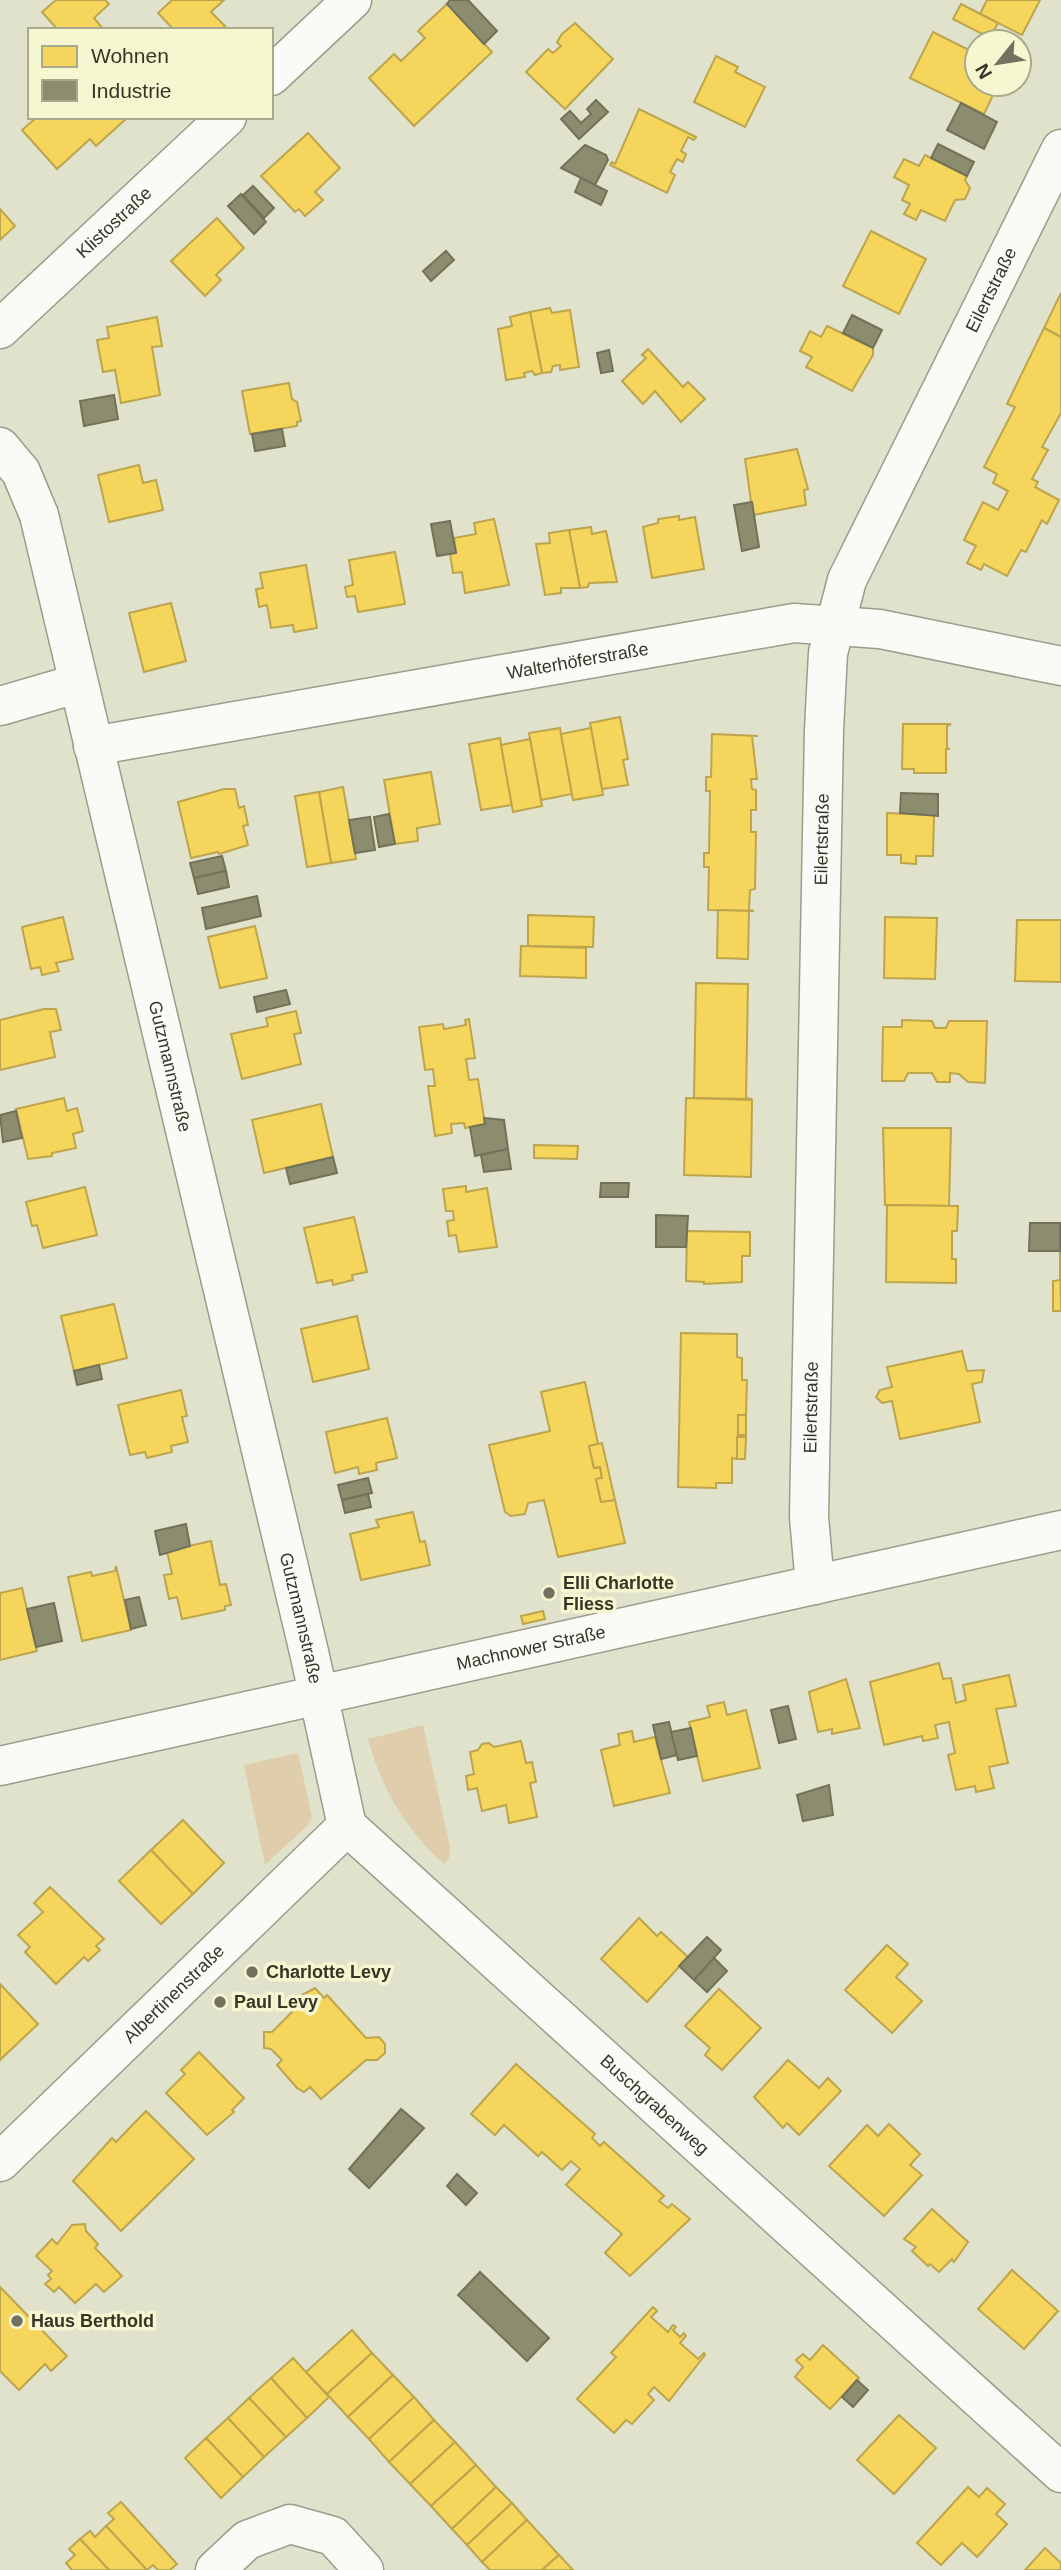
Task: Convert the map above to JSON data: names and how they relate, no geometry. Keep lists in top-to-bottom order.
{
  "streets": {
    "street": [
      "Klistostraße",
      "Eilertstraße",
      "Walterhöferstraße",
      "Gutzmannstraße",
      "Machnower Straße",
      "Albertinenstraße",
      "Buschgrabenweg"
    ]
  },
  "crossings": [
    ["Eilertstraße", "Walterhöferstraße"],
    ["Eilertstraße", "Machnower Straße"],
    ["Walterhöferstraße", "Gutzmannstraße"],
    ["Gutzmannstraße", "Machnower Straße"],
    ["Albertinenstraße", "Buschgrabenweg"]
  ],
  "places": [
    "Elli Charlotte Fliess",
    "Charlotte Levy",
    "Paul Levy",
    "Haus Berthold"
  ],
  "legend": ["Wohnen", "Industrie"],
  "north": "bottom left"
}
